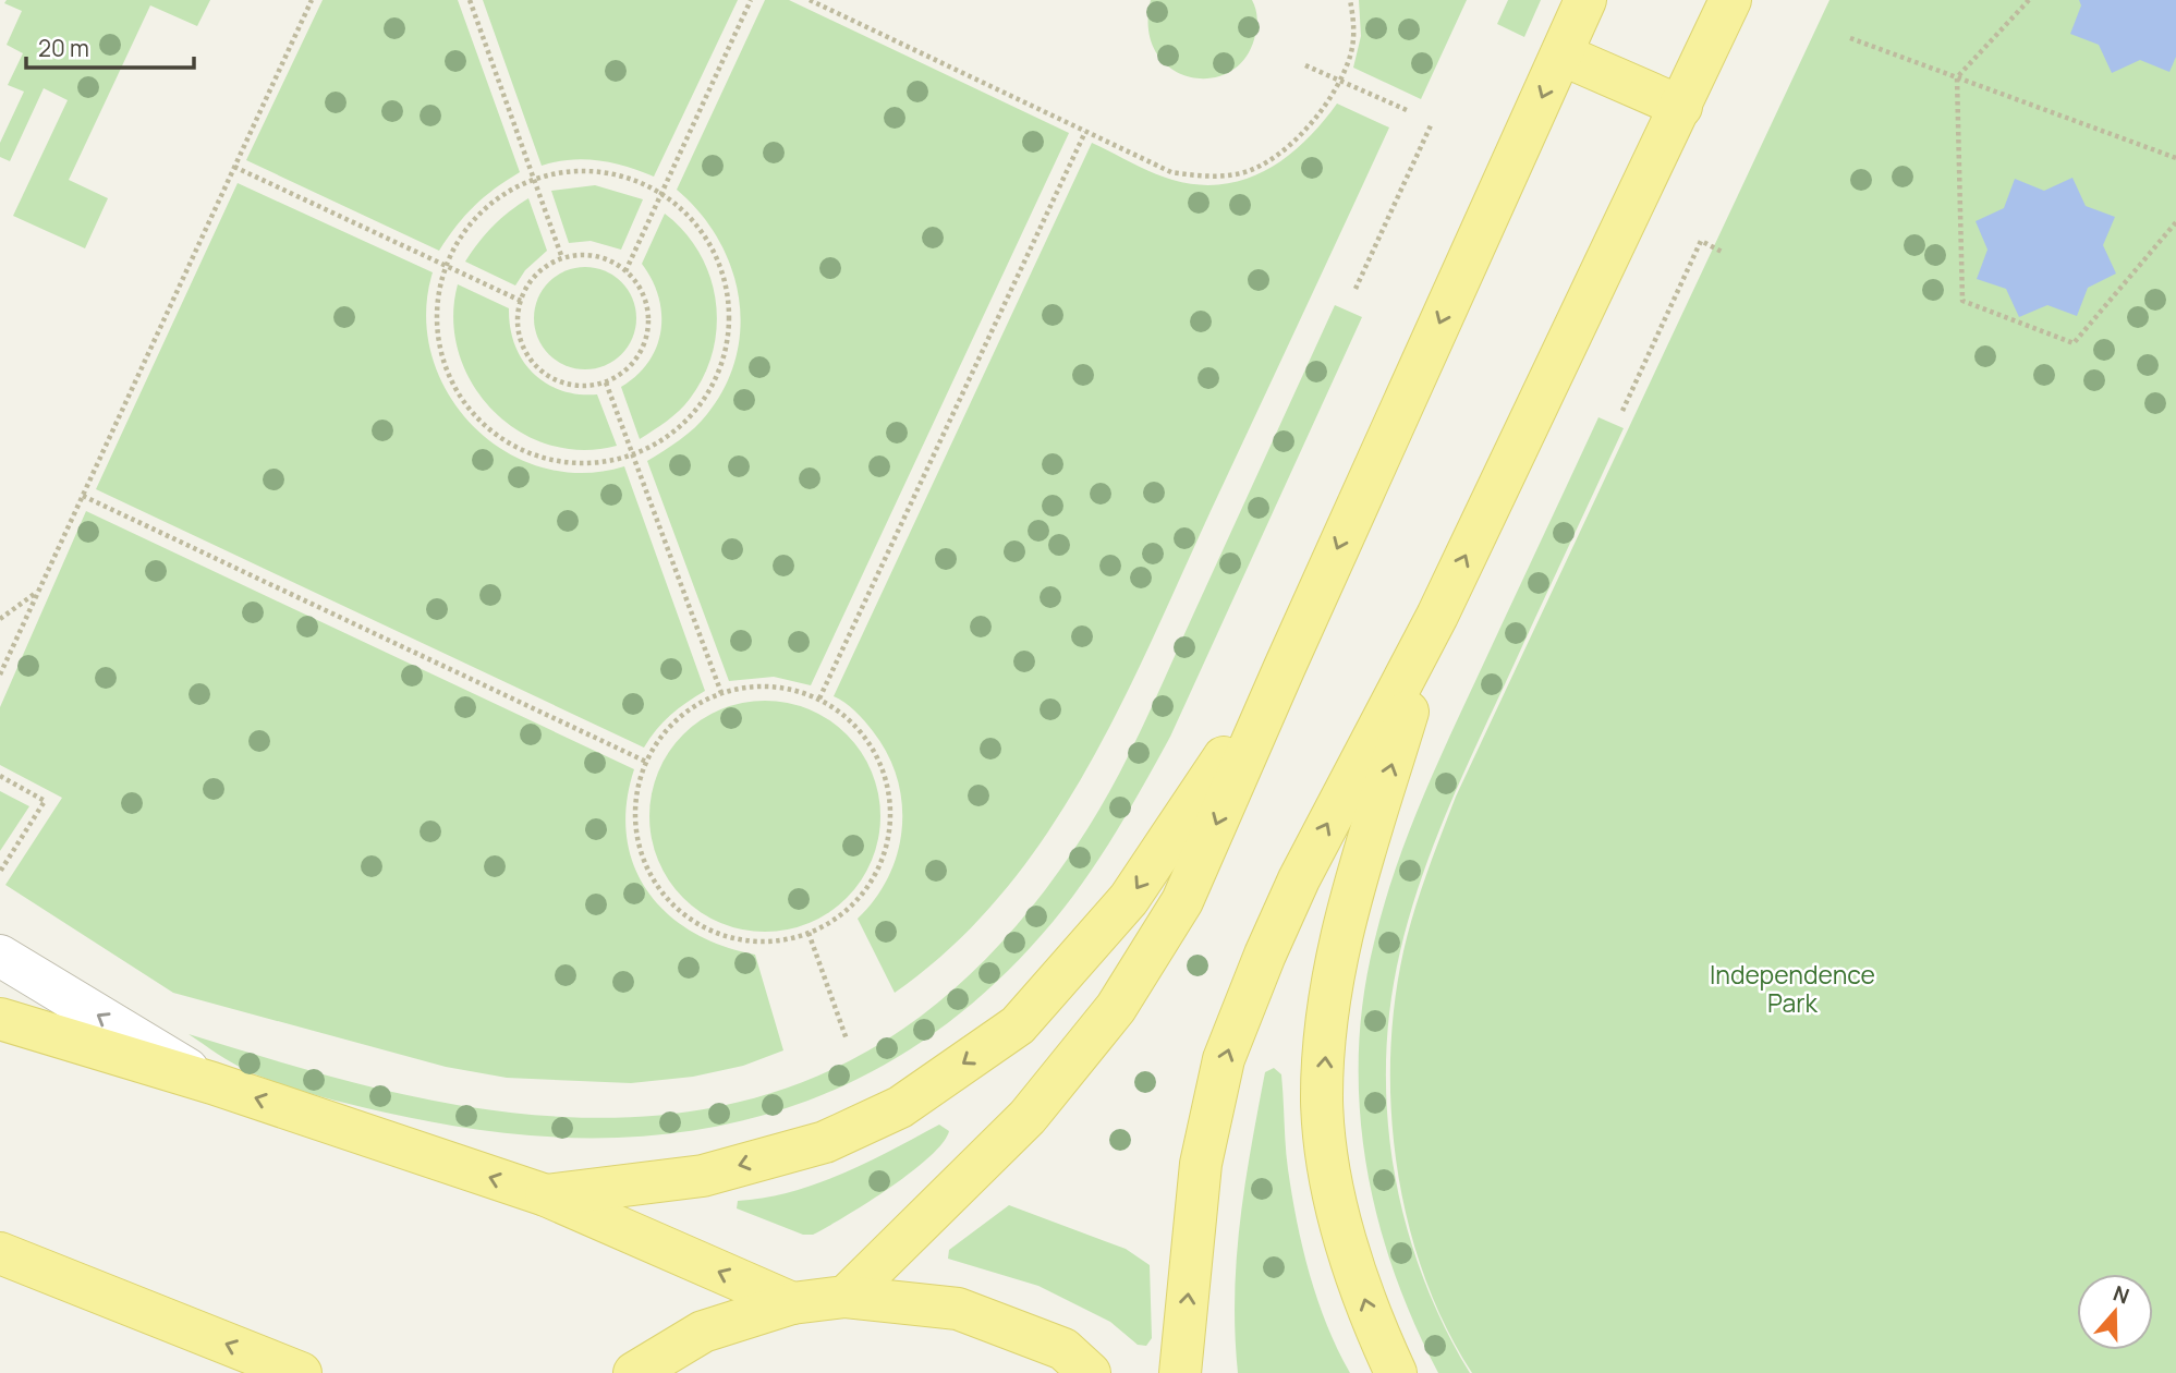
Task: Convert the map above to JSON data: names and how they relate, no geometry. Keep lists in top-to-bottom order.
{
  "parks": ["Independence Park"],
  "scale_bar": "20 m",
  "north": "top"
}
